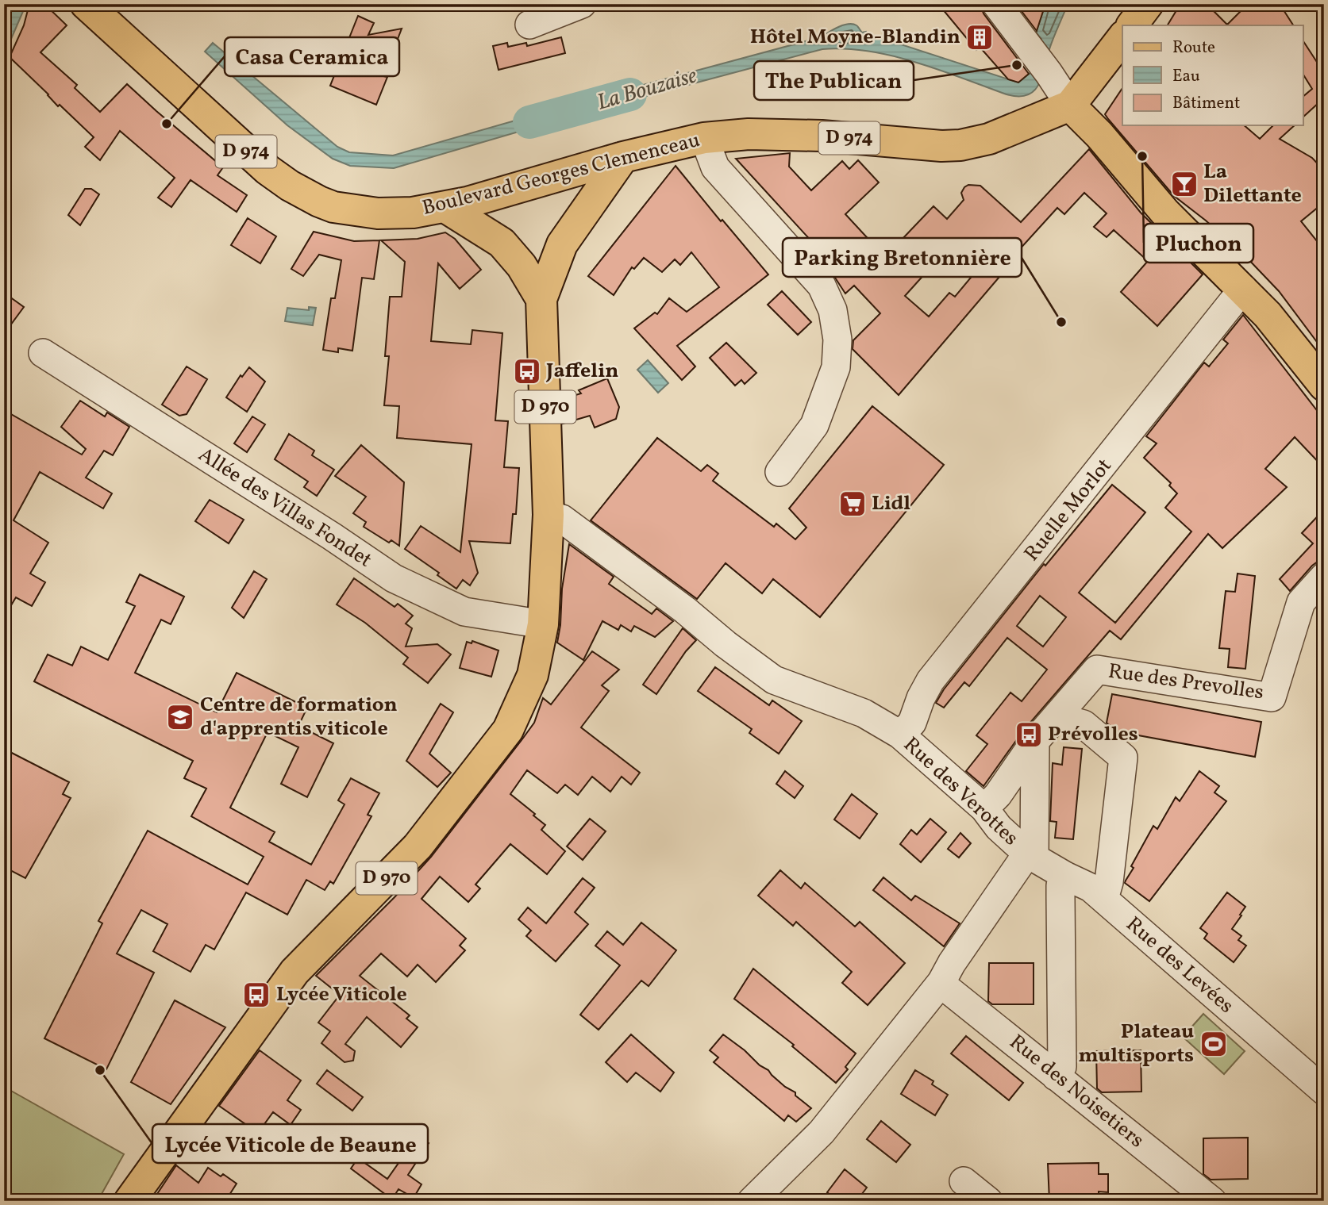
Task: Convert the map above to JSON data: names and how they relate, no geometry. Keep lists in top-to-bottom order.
{
  "streets": {
    "main road": ["D 974", "Boulevard Georges Clemenceau", "D 970"],
    "street": [
      "Allée des Villas Fondet",
      "Ruelle Morlot",
      "Rue des Prevolles",
      "Rue des Verottes",
      "Rue des Levées",
      "Rue des Noisetiers"
    ]
  },
  "crossings": [
    ["D 970", "Allée des Villas Fondet"],
    ["D 970", "Rue des Verottes"],
    ["Ruelle Morlot", "Rue des Verottes"],
    ["Rue des Prevolles", "Rue des Verottes"],
    ["Rue des Verottes", "Rue des Levées"],
    ["Rue des Verottes", "Rue des Noisetiers"]
  ],
  "water": ["La Bouzaise"],
  "places": {
    "building": ["Hôtel Moyne-Blandin"],
    "other": [
      "The Publican",
      "Casa Ceramica",
      "Pluchon",
      "Parking Bretonnière",
      "Lycée Viticole de Beaune"
    ],
    "bar": ["La Dilettante"],
    "bus stop": ["Jaffelin", "Prévolles", "Lycée Viticole"],
    "supermarket": ["Lidl"],
    "school or university": ["Centre de formation d'apprentis viticole"],
    "sports": ["Plateau multisports"]
  },
  "legend": ["Route", "Eau", "Bâtiment"]
}
